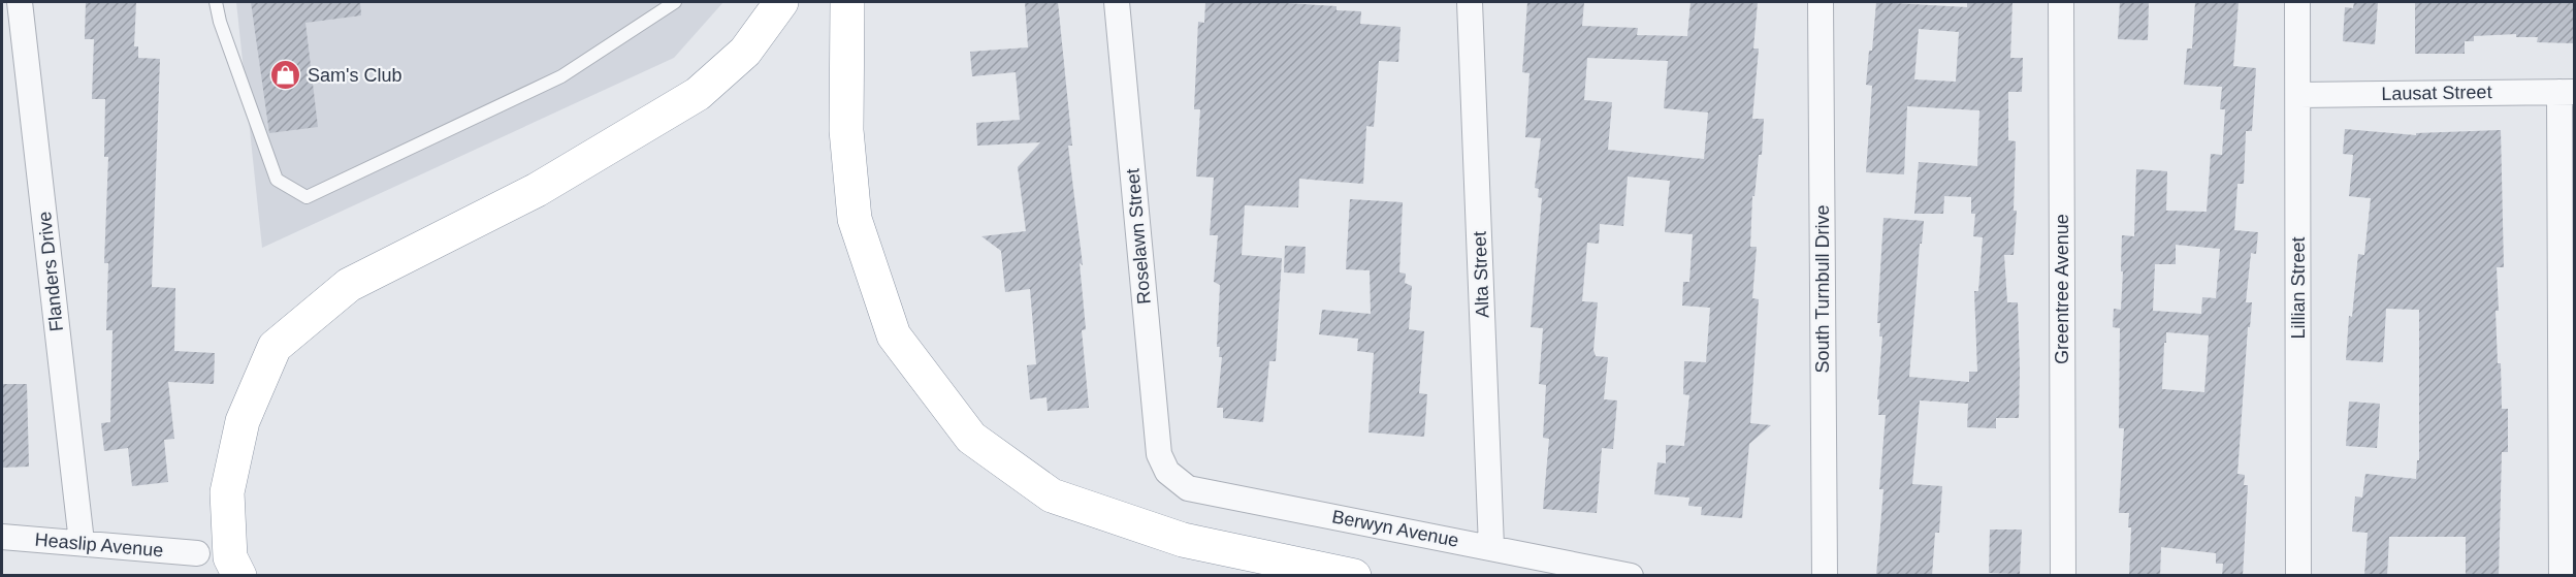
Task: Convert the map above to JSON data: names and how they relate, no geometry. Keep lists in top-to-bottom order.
{
  "streets": {
    "street": [
      "Lausat Street",
      "Roselawn Street",
      "Flanders Drive",
      "Alta Street",
      "Lillian Street",
      "South Turnbull Drive",
      "Greentree Avenue",
      "Berwyn Avenue",
      "Heaslip Avenue"
    ]
  },
  "crossings": [
    ["Lausat Street", "Lillian Street"],
    ["Roselawn Street", "Berwyn Avenue"],
    ["Flanders Drive", "Heaslip Avenue"],
    ["Alta Street", "Berwyn Avenue"]
  ],
  "places": {
    "shop": ["Sam's Club"]
  }
}
